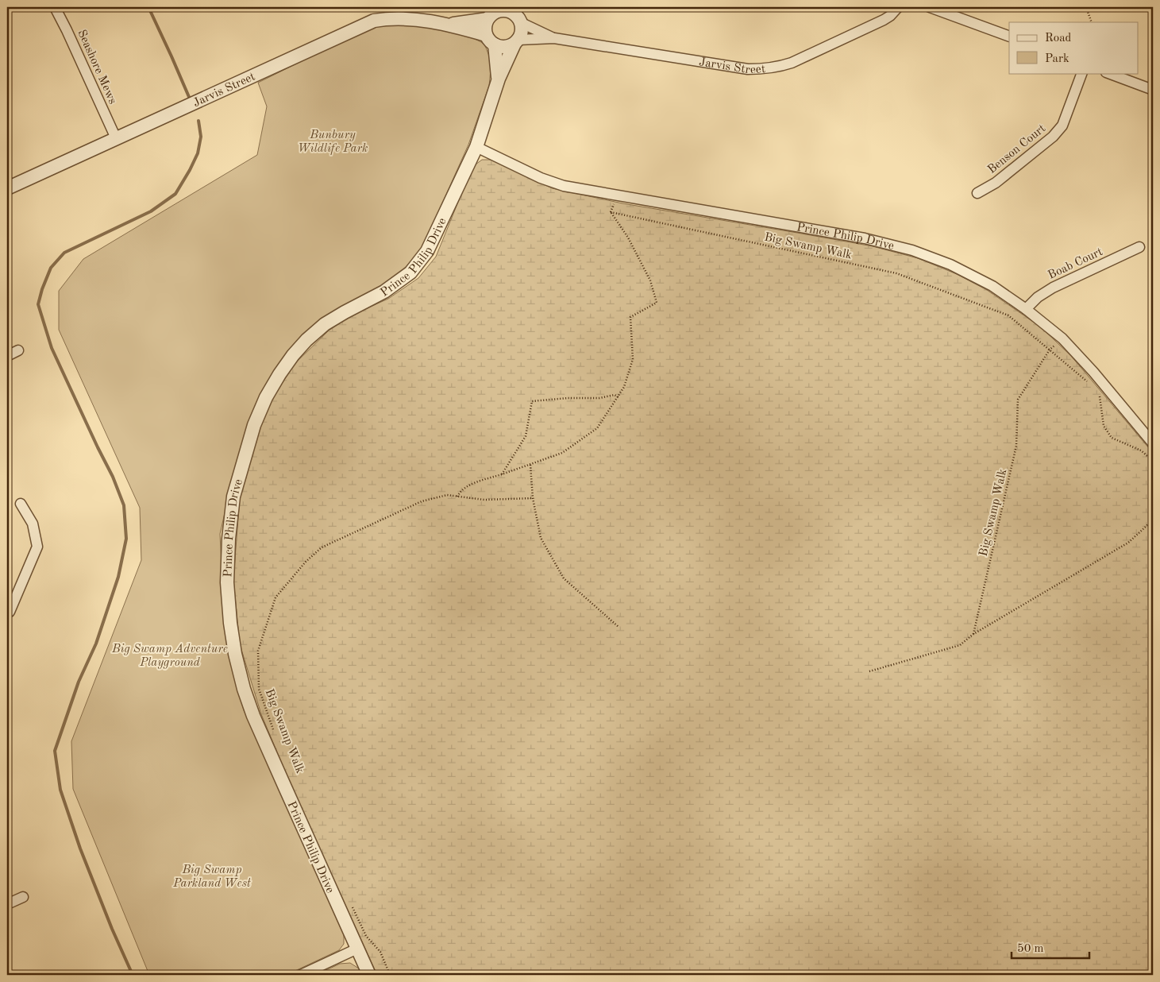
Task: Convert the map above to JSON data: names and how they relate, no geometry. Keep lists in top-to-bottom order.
{
  "streets": {
    "street": [
      "Jarvis Street",
      "Seashore Mews",
      "Benson Court",
      "Prince Philip Drive",
      "Boab Court"
    ],
    "path": ["Big Swamp Walk"]
  },
  "crossings": [
    ["Jarvis Street", "Seashore Mews"],
    ["Jarvis Street", "Prince Philip Drive"],
    ["Prince Philip Drive", "Boab Court"]
  ],
  "parks": ["Bunbury Wildlife Park", "Big Swamp Adventure Playground", "Big Swamp Parkland West"],
  "legend": ["Road", "Park"],
  "scale_bar": "50 m"
}
